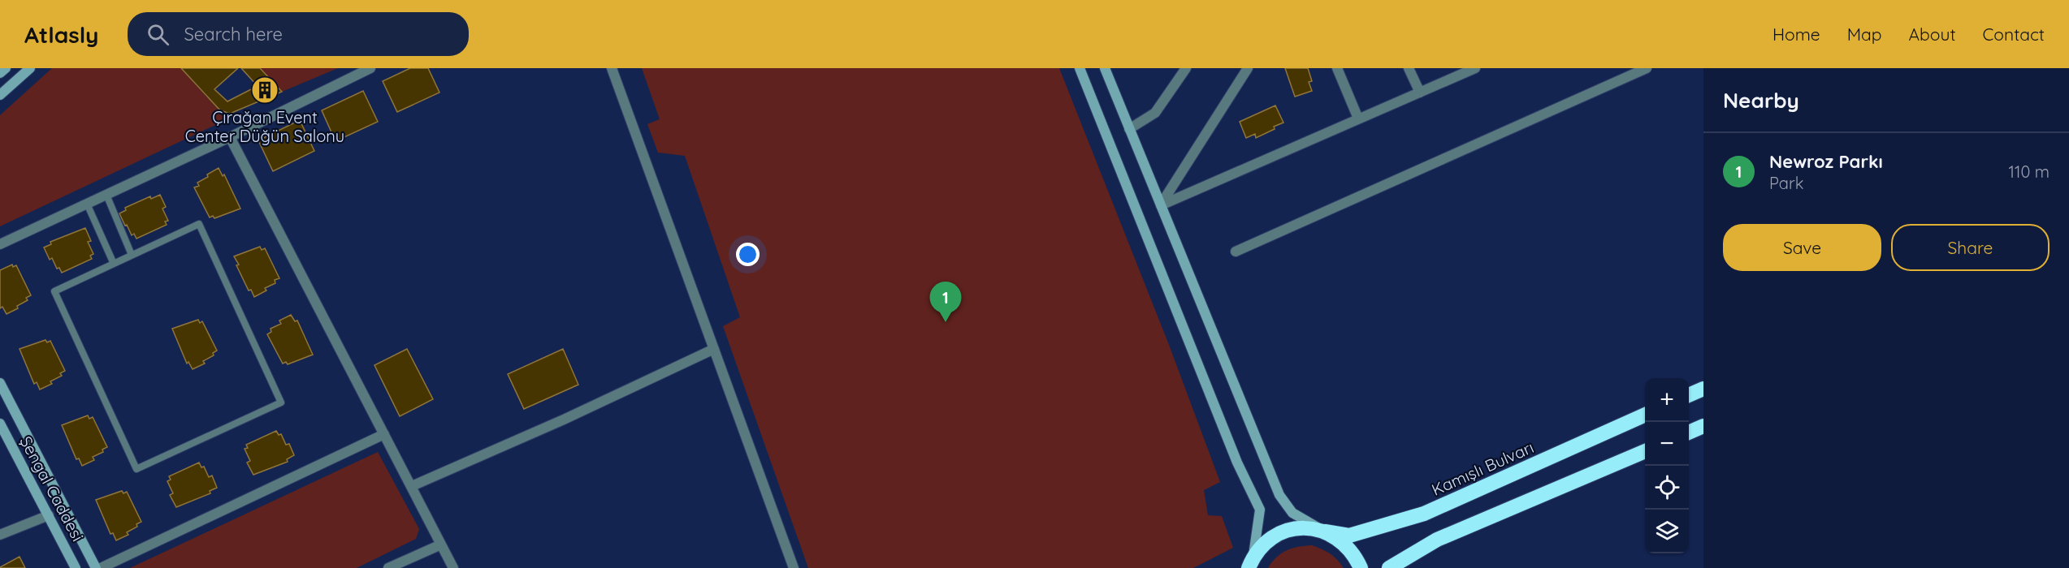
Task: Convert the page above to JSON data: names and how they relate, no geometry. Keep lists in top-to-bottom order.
{
  "streets": {
    "highway": ["Kamışlı Bulvarı"],
    "main road": ["Şengal Caddesi"]
  },
  "places": {
    "building": ["Çırağan Event Center Düğün Salonu"]
  },
  "page": {
    "header": "Atlasly",
    "search": "Search here",
    "nav": [
      "Home",
      "Map",
      "About",
      "Contact"
    ],
    "heading": "Nearby",
    "list": [
      {
        "mark": "1",
        "name": "Newroz Parkı",
        "note": "Park",
        "value": "110 m"
      }
    ],
    "buttons": ["Save", "Share"],
    "pins": "1",
    "map_buttons": ["+", "−"]
  }
}
